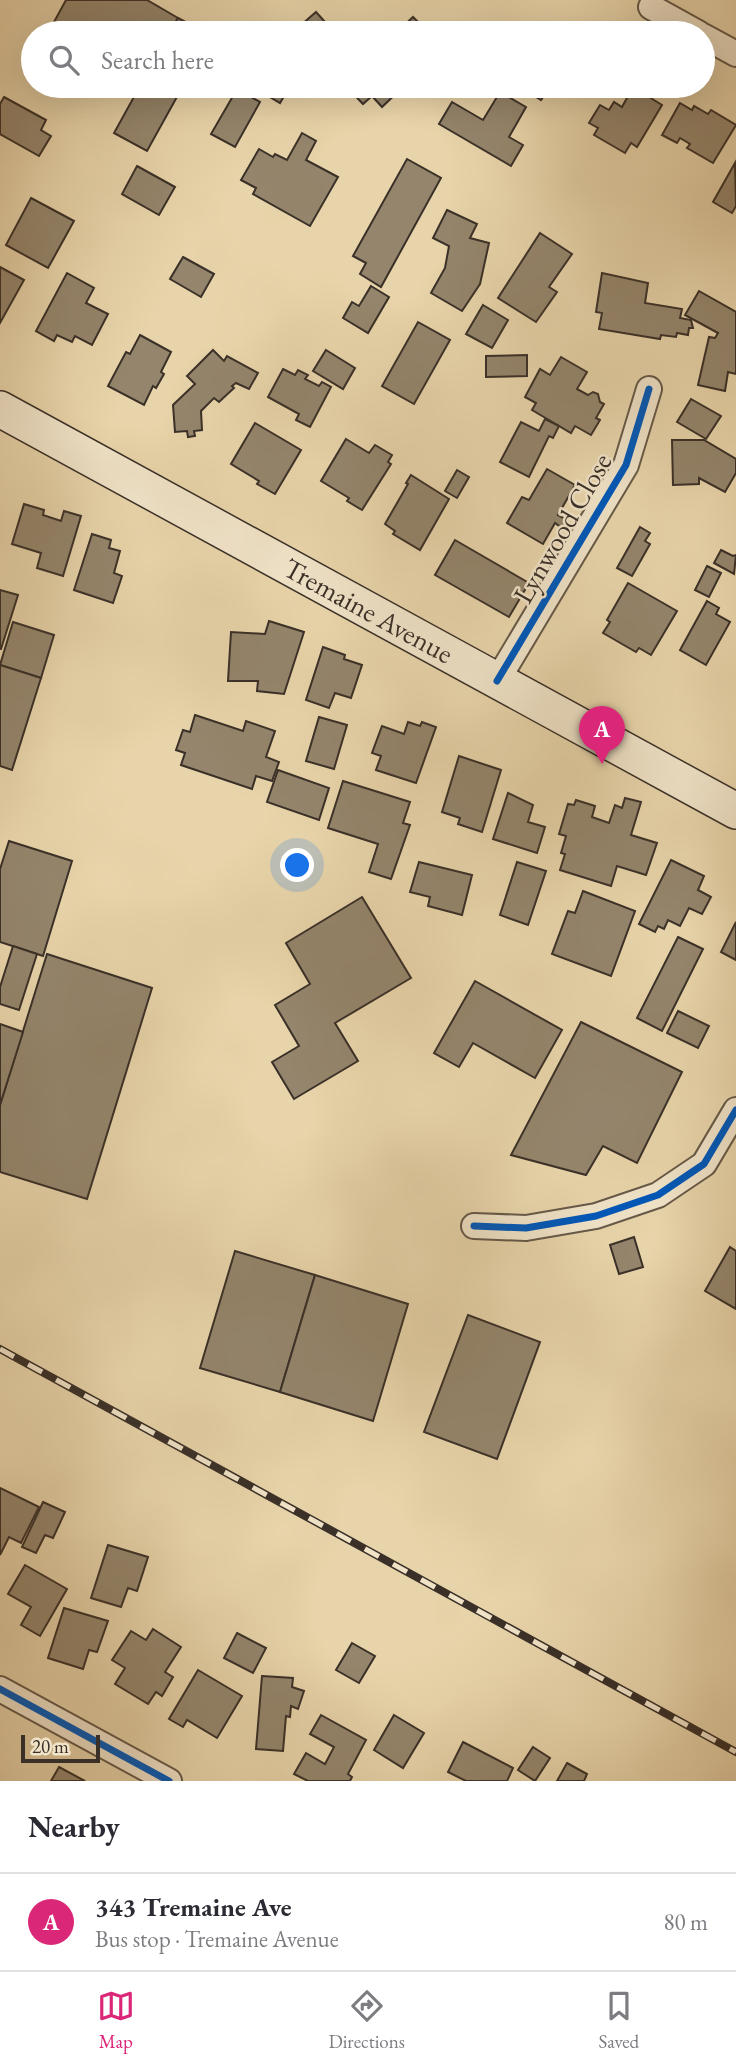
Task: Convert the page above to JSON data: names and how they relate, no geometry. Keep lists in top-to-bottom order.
{
  "streets": {
    "main road": ["Tremaine Avenue"],
    "street": ["Lynwood Close"]
  },
  "crossings": [
    ["Lynwood Close", "Tremaine Avenue"]
  ],
  "scale_bar": "20 m",
  "page": {
    "search": "Search here",
    "pins": "A",
    "scale": "20 m",
    "heading": "Nearby",
    "list": [
      {
        "mark": "A",
        "name": "343 Tremaine Ave",
        "note": "Bus stop · Tremaine Avenue",
        "value": "80 m"
      }
    ],
    "nav": ["Map", "Directions", "Saved"]
  }
}
